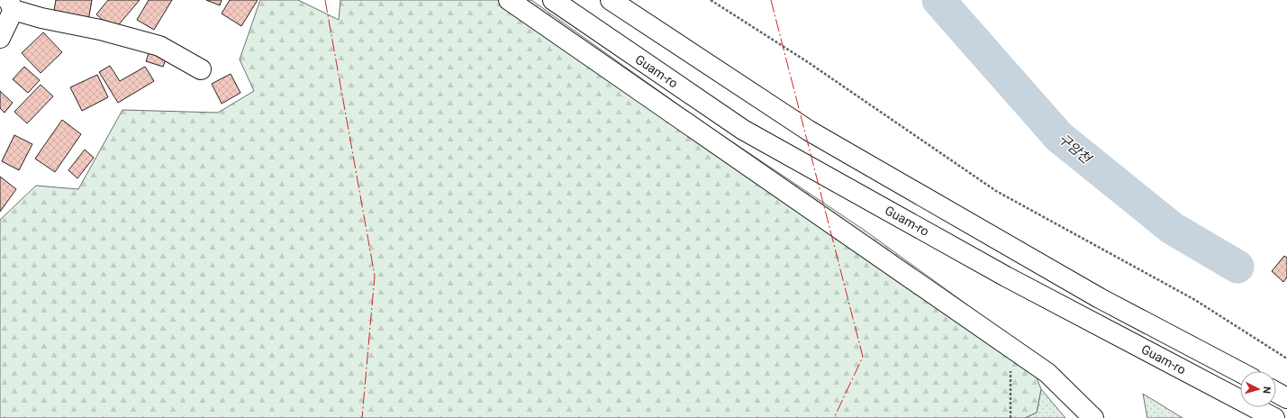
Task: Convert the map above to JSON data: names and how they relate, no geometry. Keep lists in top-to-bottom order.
{
  "streets": {
    "main road": ["Guam-ro"]
  },
  "water": ["구암천"],
  "north": "right"
}
